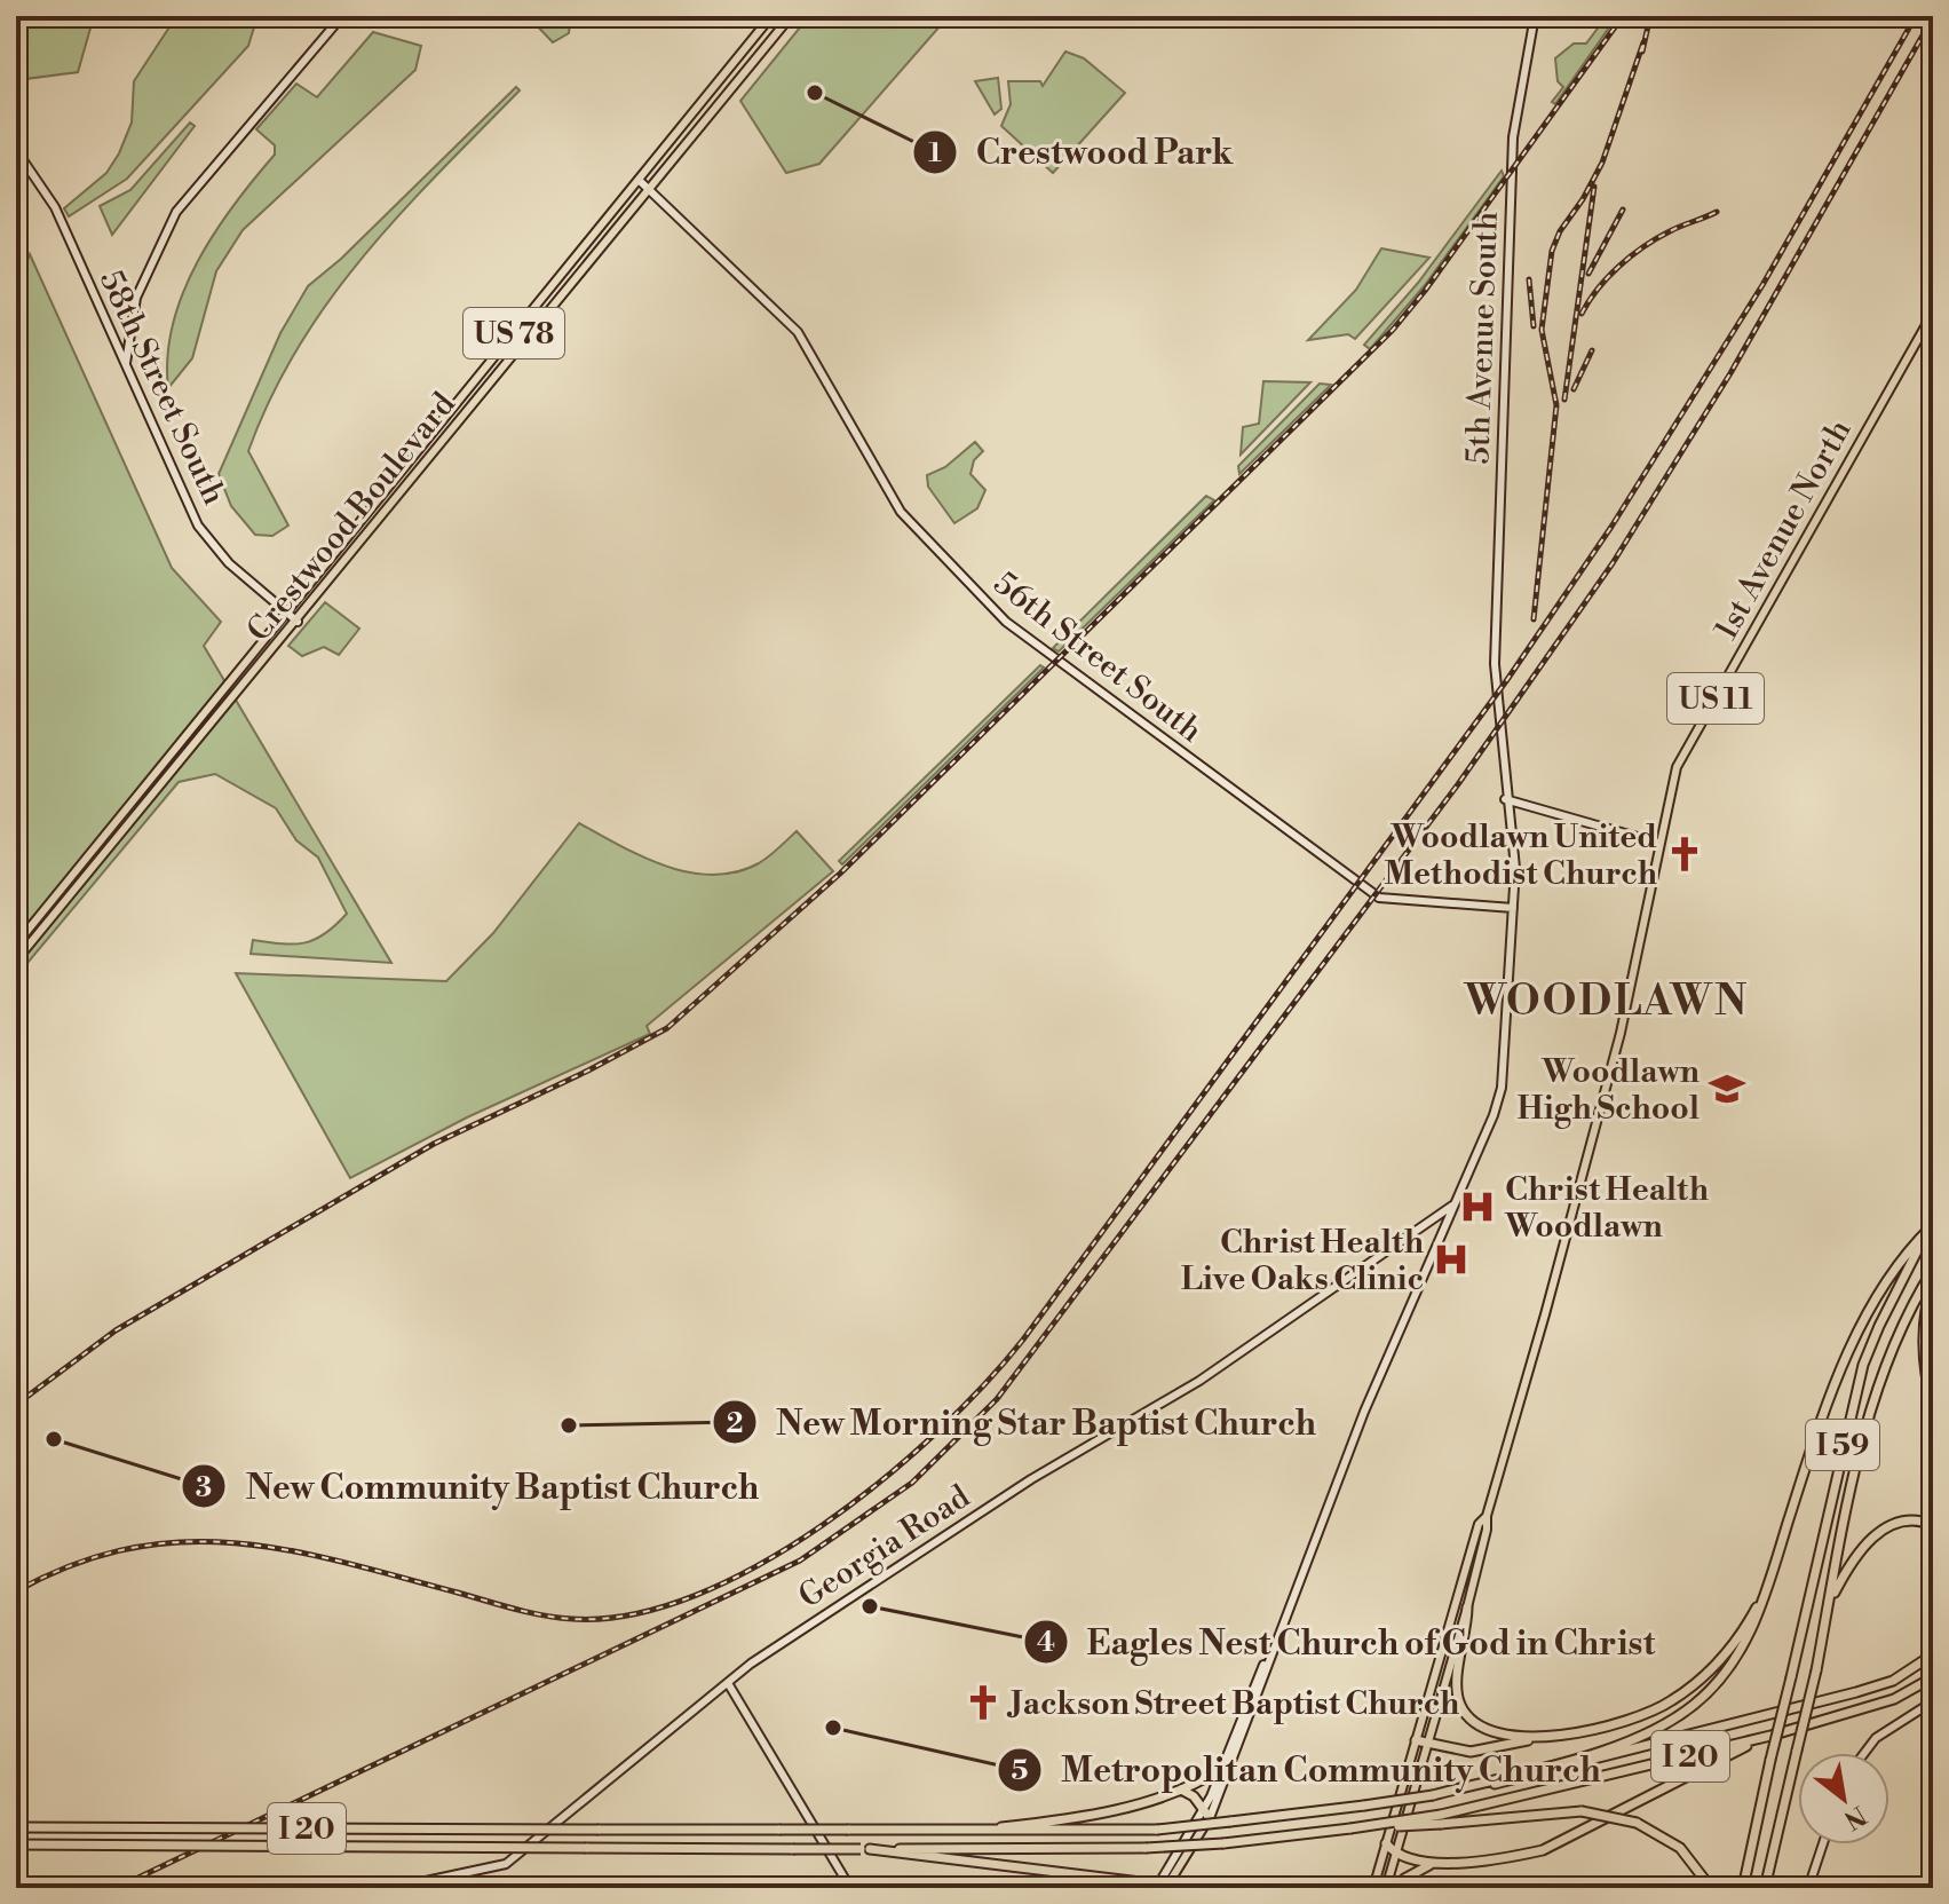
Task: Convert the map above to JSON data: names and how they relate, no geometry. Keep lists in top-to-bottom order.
{
  "streets": {
    "highway": ["I 59", "I 20"],
    "main road": [
      "US 78",
      "Crestwood Boulevard",
      "1st Avenue North",
      "US 11"
    ],
    "street": [
      "5th Avenue South",
      "58th Street South",
      "56th Street South",
      "Georgia Road"
    ]
  },
  "crossings": [
    ["5th Avenue South", "56th Street South"],
    ["5th Avenue South", "Georgia Road"],
    ["58th Street South", "Crestwood Boulevard"],
    ["Crestwood Boulevard", "56th Street South"],
    ["I 59", "I 20"]
  ],
  "districts": ["WOODLAWN"],
  "places": {
    "other": [
      "Crestwood Park",
      "New Morning Star Baptist Church",
      "New Community Baptist Church",
      "Eagles Nest Church of God in Christ",
      "Metropolitan Community Church"
    ],
    "church": ["Woodlawn United Methodist Church", "Jackson Street Baptist Church"],
    "school or university": ["Woodlawn High School"],
    "hospital": ["Christ Health Woodlawn", "Christ Health Live Oaks Clinic"]
  },
  "north": "bottom right"
}
